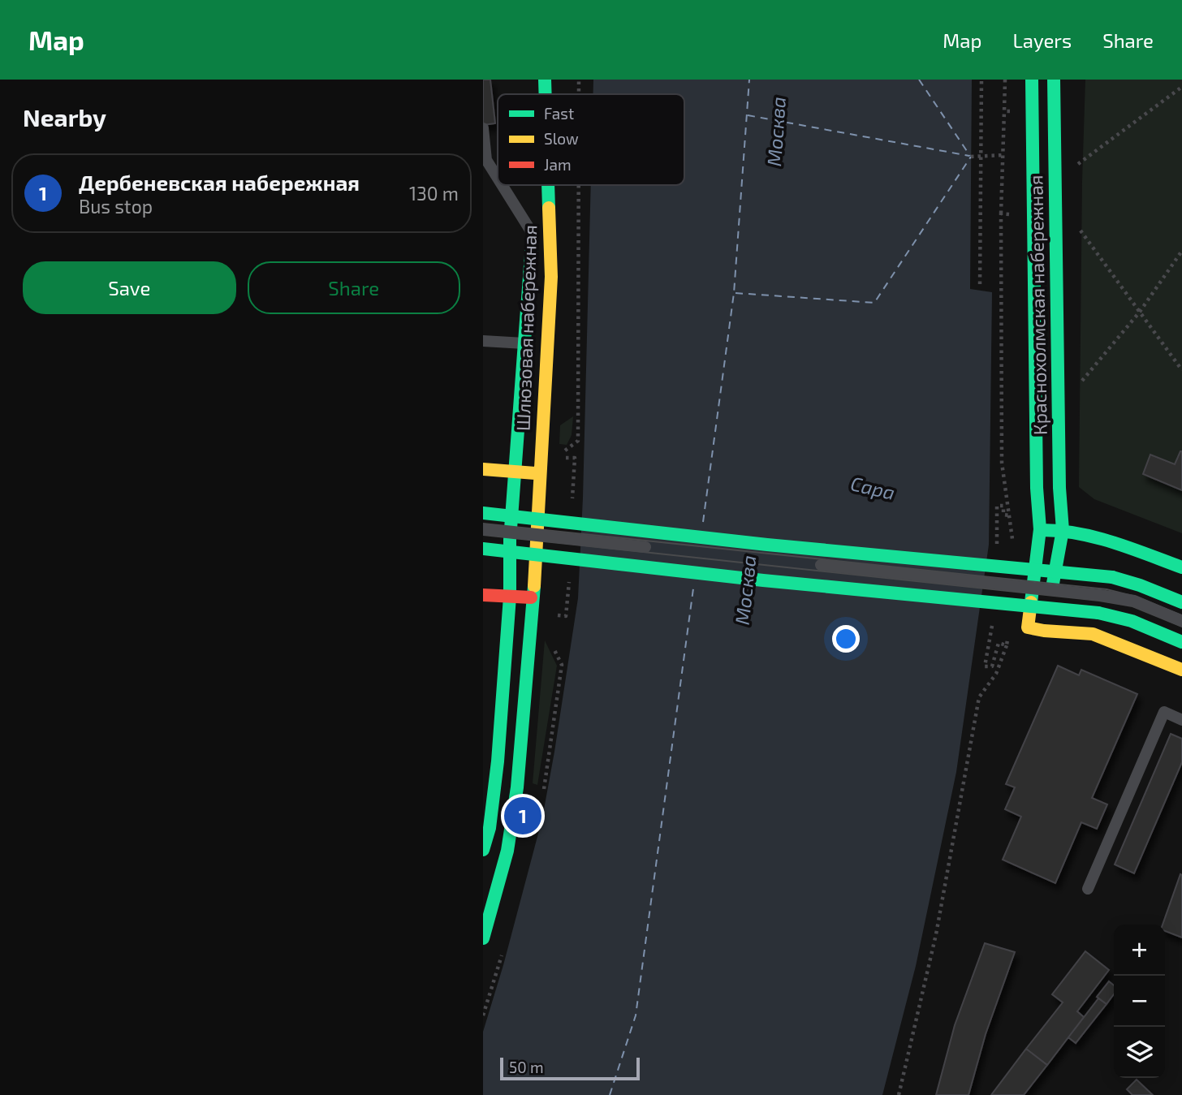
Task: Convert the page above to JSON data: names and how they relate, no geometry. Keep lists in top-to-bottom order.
{
  "streets": {
    "main road": ["Краснохолмская набережная", "Шлюзовая набережная"]
  },
  "water": ["Москва", "Сара"],
  "legend": ["Fast", "Slow", "Jam"],
  "scale_bar": "50 m",
  "page": {
    "header": "Map",
    "nav": ["Map", "Layers", "Share"],
    "heading": "Nearby",
    "list": [
      {
        "mark": "1",
        "name": "Дербеневская набережная",
        "note": "Bus stop",
        "value": "130 m"
      }
    ],
    "buttons": ["Save", "Share"],
    "pins": "1",
    "map_buttons": ["+", "−"],
    "scale": "50 m"
  }
}
